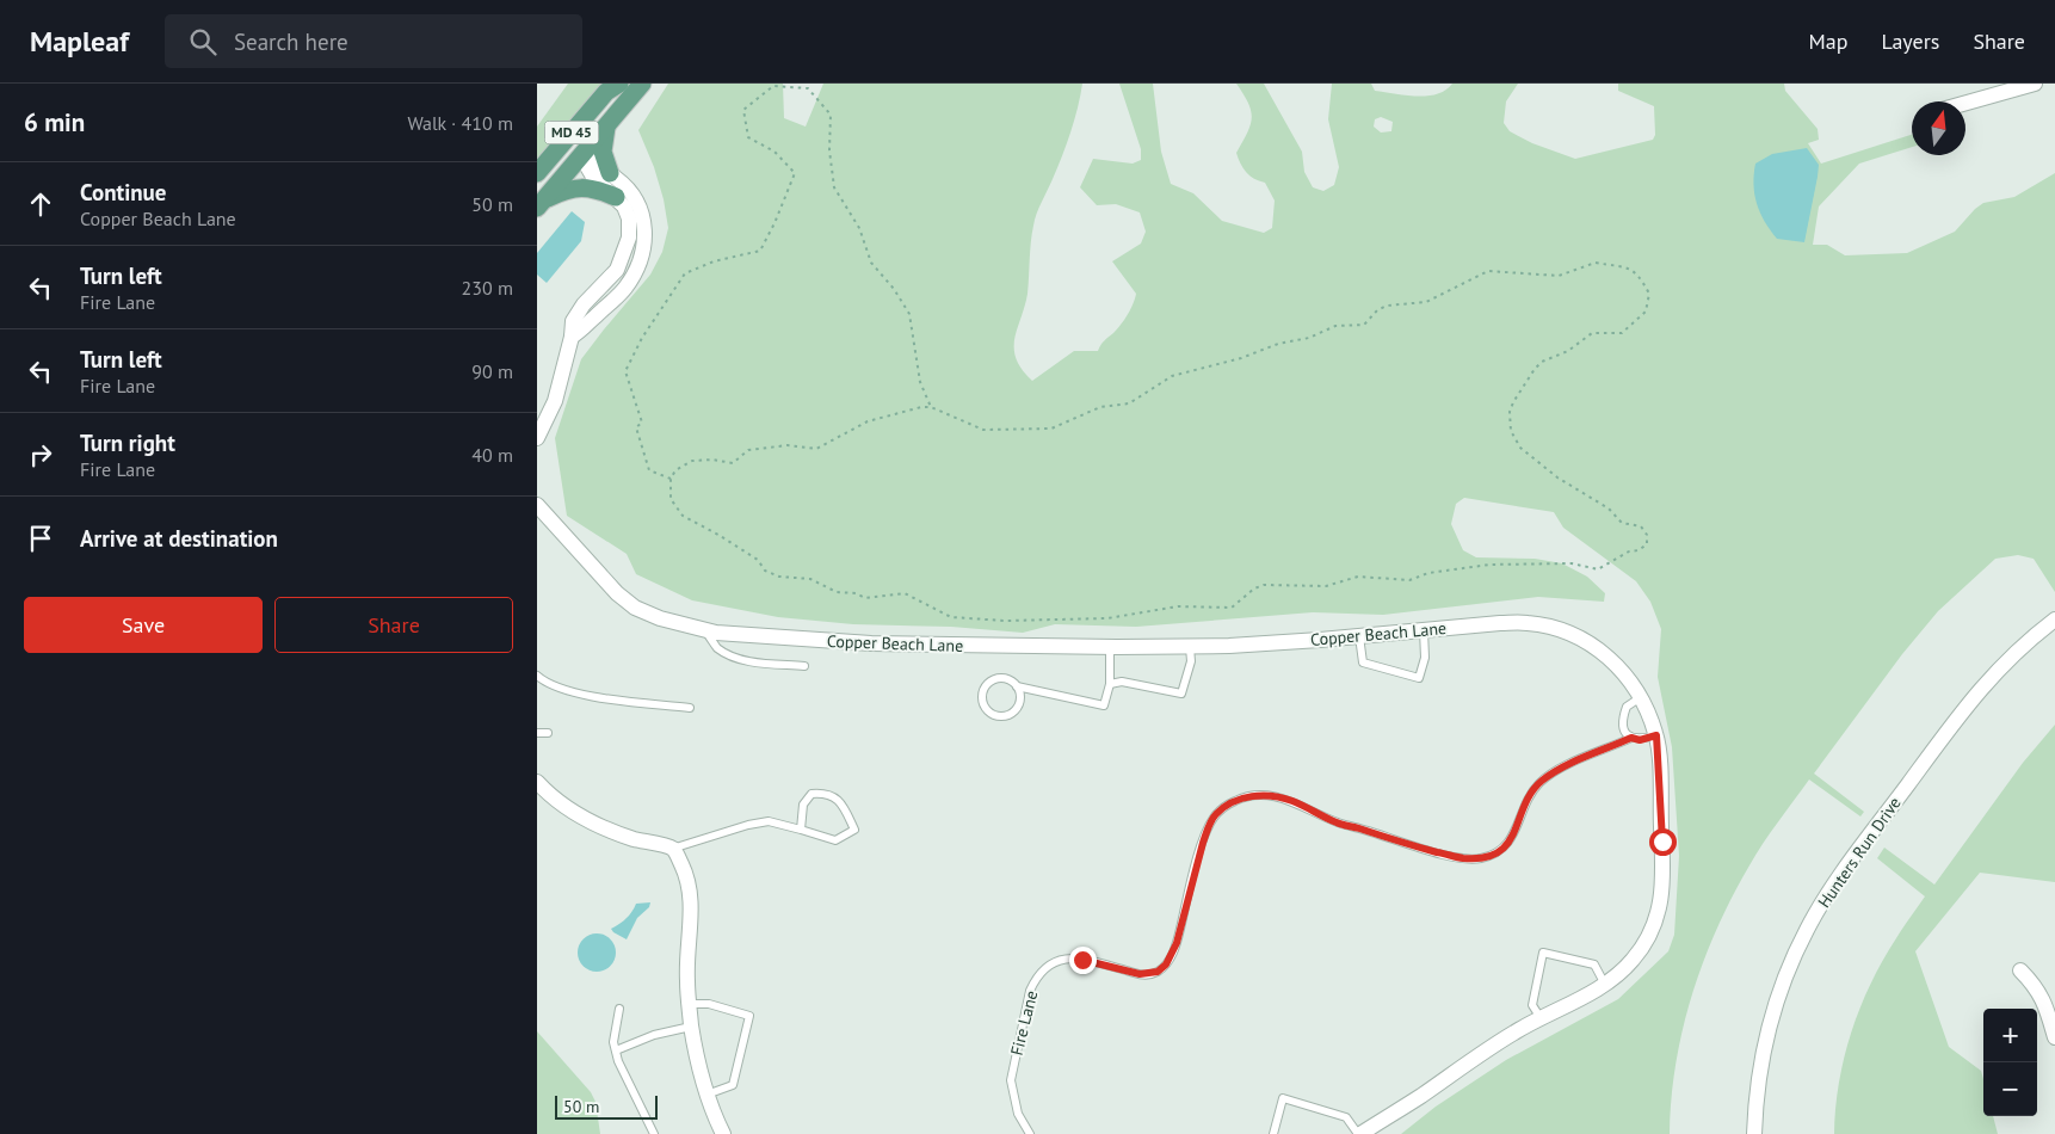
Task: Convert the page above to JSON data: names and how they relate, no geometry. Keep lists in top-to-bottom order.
{
  "streets": {
    "main road": ["MD 45"],
    "street": ["Copper Beach Lane", "Hunters Run Drive"],
    "lane": ["Fire Lane"]
  },
  "scale_bar": "50 m",
  "north": "top",
  "page": {
    "header": "Mapleaf",
    "search": "Search here",
    "nav": ["Map", "Layers", "Share"],
    "heading": ["6 min", "Walk · 410 m"],
    "list": [
      ["Continue", "Copper Beach Lane", "50 m"],
      ["Turn left", "Fire Lane", "230 m"],
      ["Turn left", "Fire Lane", "90 m"],
      ["Turn right", "Fire Lane", "40 m"],
      "Arrive at destination"
    ],
    "buttons": ["Save", "Share"],
    "map_buttons": ["+", "−"],
    "scale": "50 m"
  }
}
